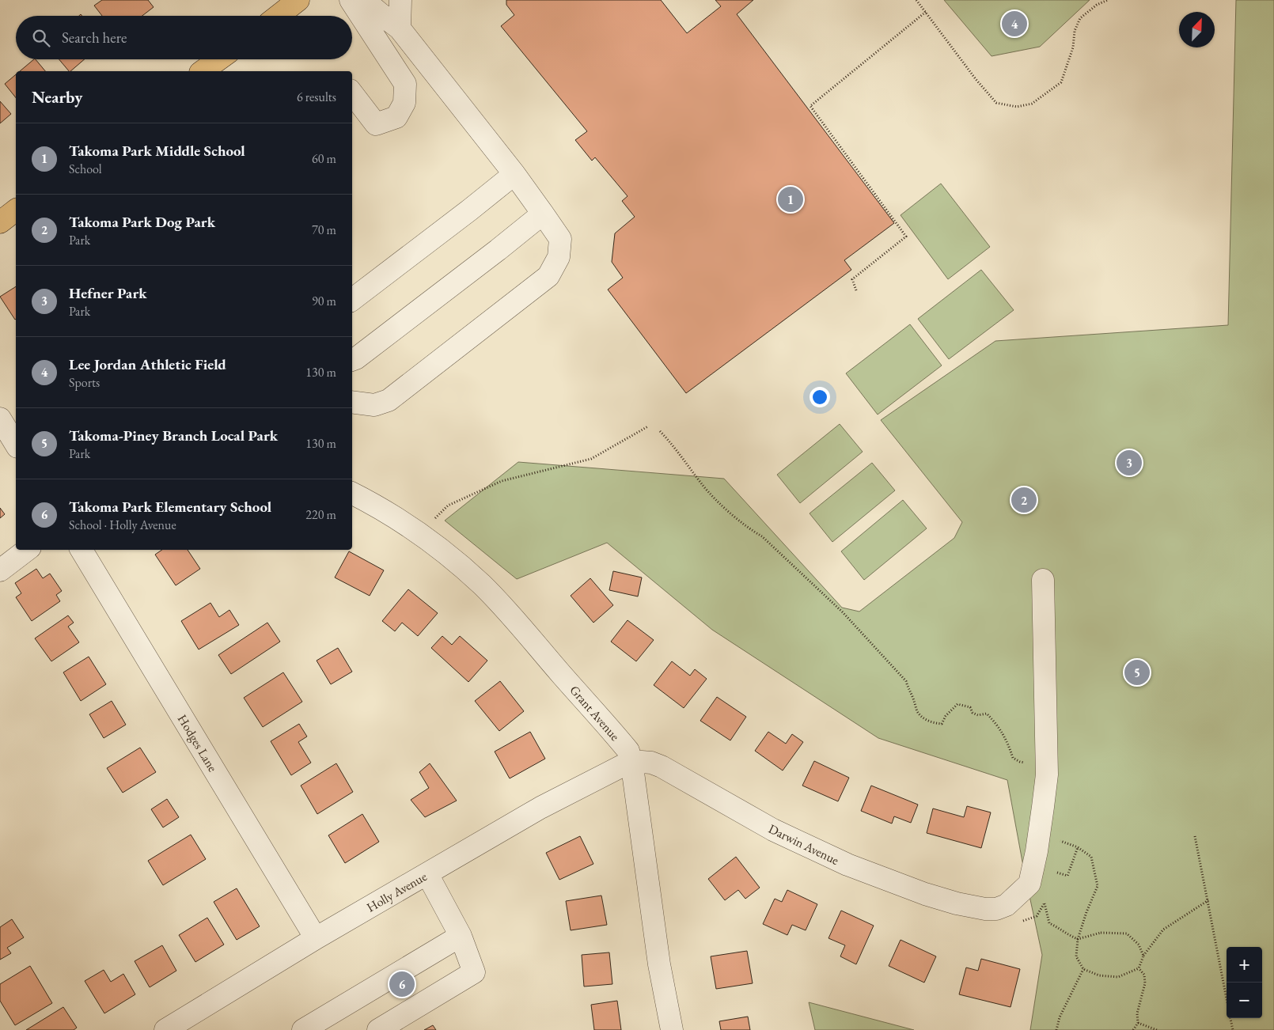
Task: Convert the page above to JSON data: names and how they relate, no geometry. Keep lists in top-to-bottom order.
{
  "streets": {
    "street": [
      "Grant Avenue",
      "Hodges Lane",
      "Darwin Avenue",
      "Holly Avenue"
    ]
  },
  "crossings": [
    ["Grant Avenue", "Darwin Avenue"],
    ["Grant Avenue", "Holly Avenue"],
    ["Hodges Lane", "Holly Avenue"],
    ["Darwin Avenue", "Holly Avenue"]
  ],
  "north": "top right",
  "page": {
    "pins": [
      "4",
      "1",
      "3",
      "2",
      "5",
      "6"
    ],
    "search": "Search here",
    "heading": ["Nearby", "6 results"],
    "list": [
      {
        "mark": "1",
        "name": "Takoma Park Middle School",
        "note": "School",
        "value": "60 m"
      },
      {
        "mark": "2",
        "name": "Takoma Park Dog Park",
        "note": "Park",
        "value": "70 m"
      },
      {
        "mark": "3",
        "name": "Hefner Park",
        "note": "Park",
        "value": "90 m"
      },
      {
        "mark": "4",
        "name": "Lee Jordan Athletic Field",
        "note": "Sports",
        "value": "130 m"
      },
      {
        "mark": "5",
        "name": "Takoma-Piney Branch Local Park",
        "note": "Park",
        "value": "130 m"
      },
      {
        "mark": "6",
        "name": "Takoma Park Elementary School",
        "note": "School · Holly Avenue",
        "value": "220 m"
      }
    ],
    "map_buttons": ["+", "−"]
  }
}
